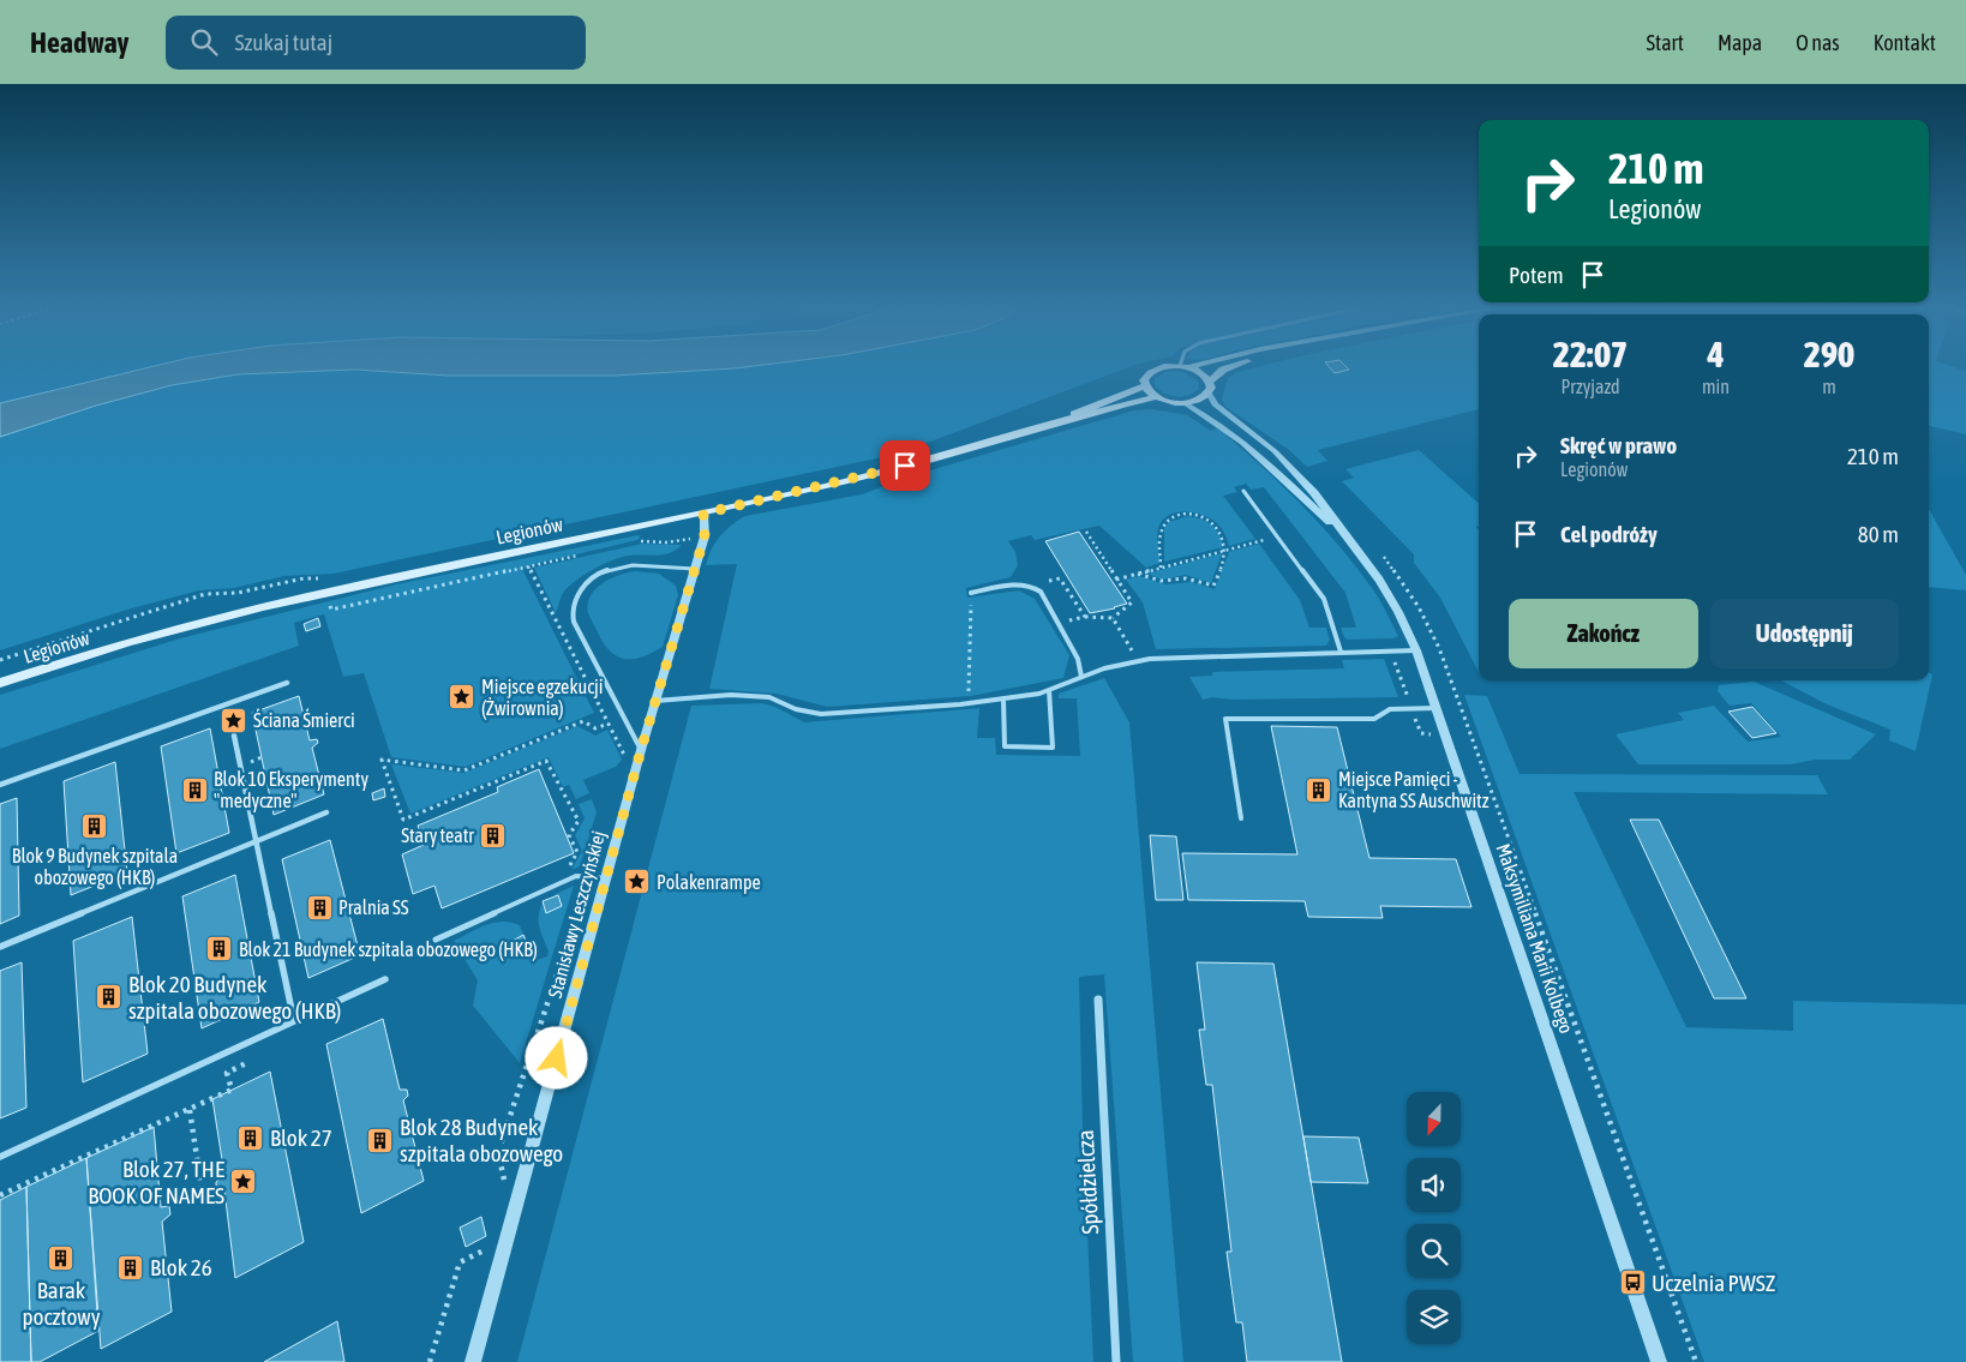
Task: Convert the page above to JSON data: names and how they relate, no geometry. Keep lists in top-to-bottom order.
{
  "streets": {
    "main road": ["Legionów"],
    "street": ["Stanisławy Leszczyńskiej", "Maksymiliana Marii Kolbego", "Spółdzielcza"]
  },
  "crossings": [
    ["Legionów", "Stanisławy Leszczyńskiej"]
  ],
  "places": {
    "place": [
      "Miejsce egzekucji (Żwirownia)",
      "Ściana Śmierci",
      "Polakenrampe",
      "Blok 27, THE BOOK OF NAMES"
    ],
    "building": [
      "Blok 10 Eksperymenty \"medyczne\"",
      "Miejsce Pamięci - Kantyna SS Auschwitz",
      "Blok 9 Budynek szpitala obozowego (HKB)",
      "Stary teatr",
      "Pralnia SS",
      "Blok 21 Budynek szpitala obozowego (HKB)",
      "Blok 20 Budynek szpitala obozowego (HKB)",
      "Blok 27",
      "Blok 28 Budynek szpitala obozowego",
      "Barak pocztowy",
      "Blok 26"
    ],
    "bus stop": ["Uczelnia PWSZ"]
  },
  "north": "bottom",
  "page": {
    "header": "Headway",
    "search": "Szukaj tutaj",
    "nav": [
      "Start",
      "Mapa",
      "O nas",
      "Kontakt"
    ],
    "turn": ["210 m", "Legionów"],
    "then": "Potem",
    "eta": [
      "22:07",
      "Przyjazd",
      "4",
      "min",
      "290",
      "m"
    ],
    "list": [
      {
        "name": "Skręć w prawo",
        "note": "Legionów",
        "value": "210 m"
      },
      {
        "name": "Cel podróży",
        "value": "80 m"
      }
    ],
    "buttons": ["Zakończ", "Udostępnij"]
  }
}
